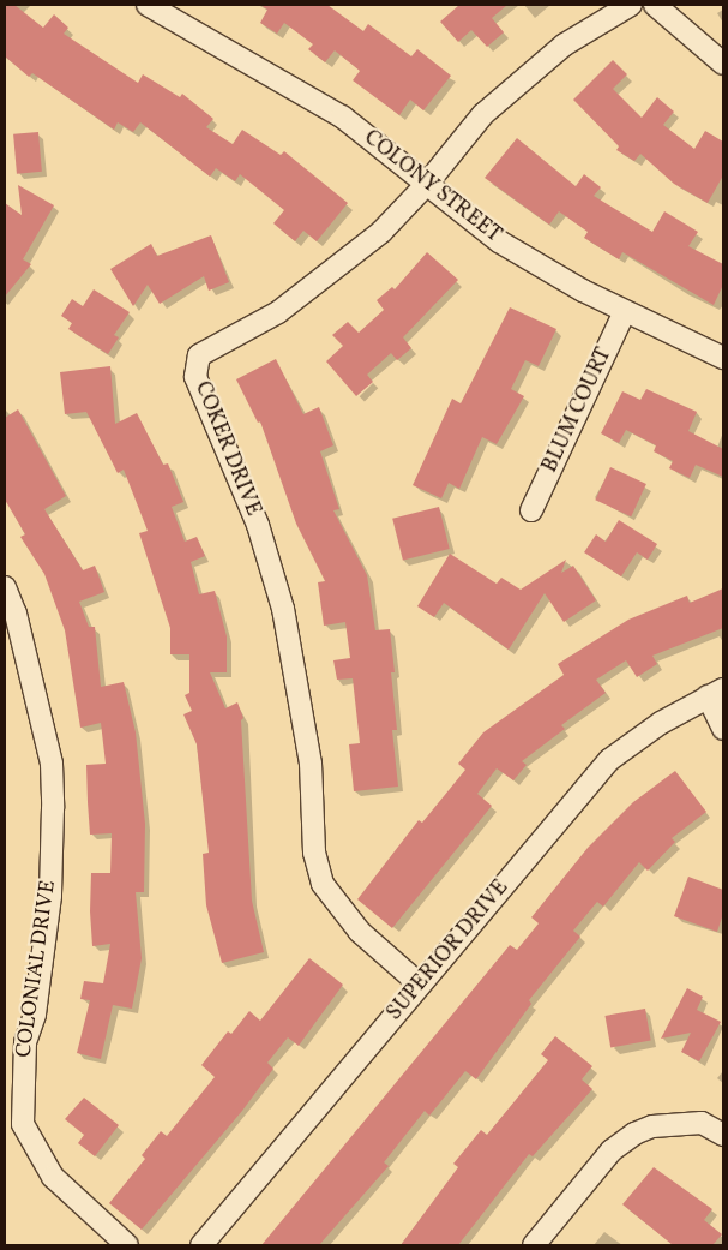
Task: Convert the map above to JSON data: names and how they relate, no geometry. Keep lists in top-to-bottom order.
{
  "streets": {
    "street": [
      "COLONY STREET",
      "BLUM COURT",
      "COKER DRIVE",
      "SUPERIOR DRIVE",
      "COLONIAL DRIVE"
    ]
  },
  "crossings": [
    ["COLONY STREET", "BLUM COURT"],
    ["COLONY STREET", "COKER DRIVE"],
    ["COKER DRIVE", "SUPERIOR DRIVE"]
  ]
}
